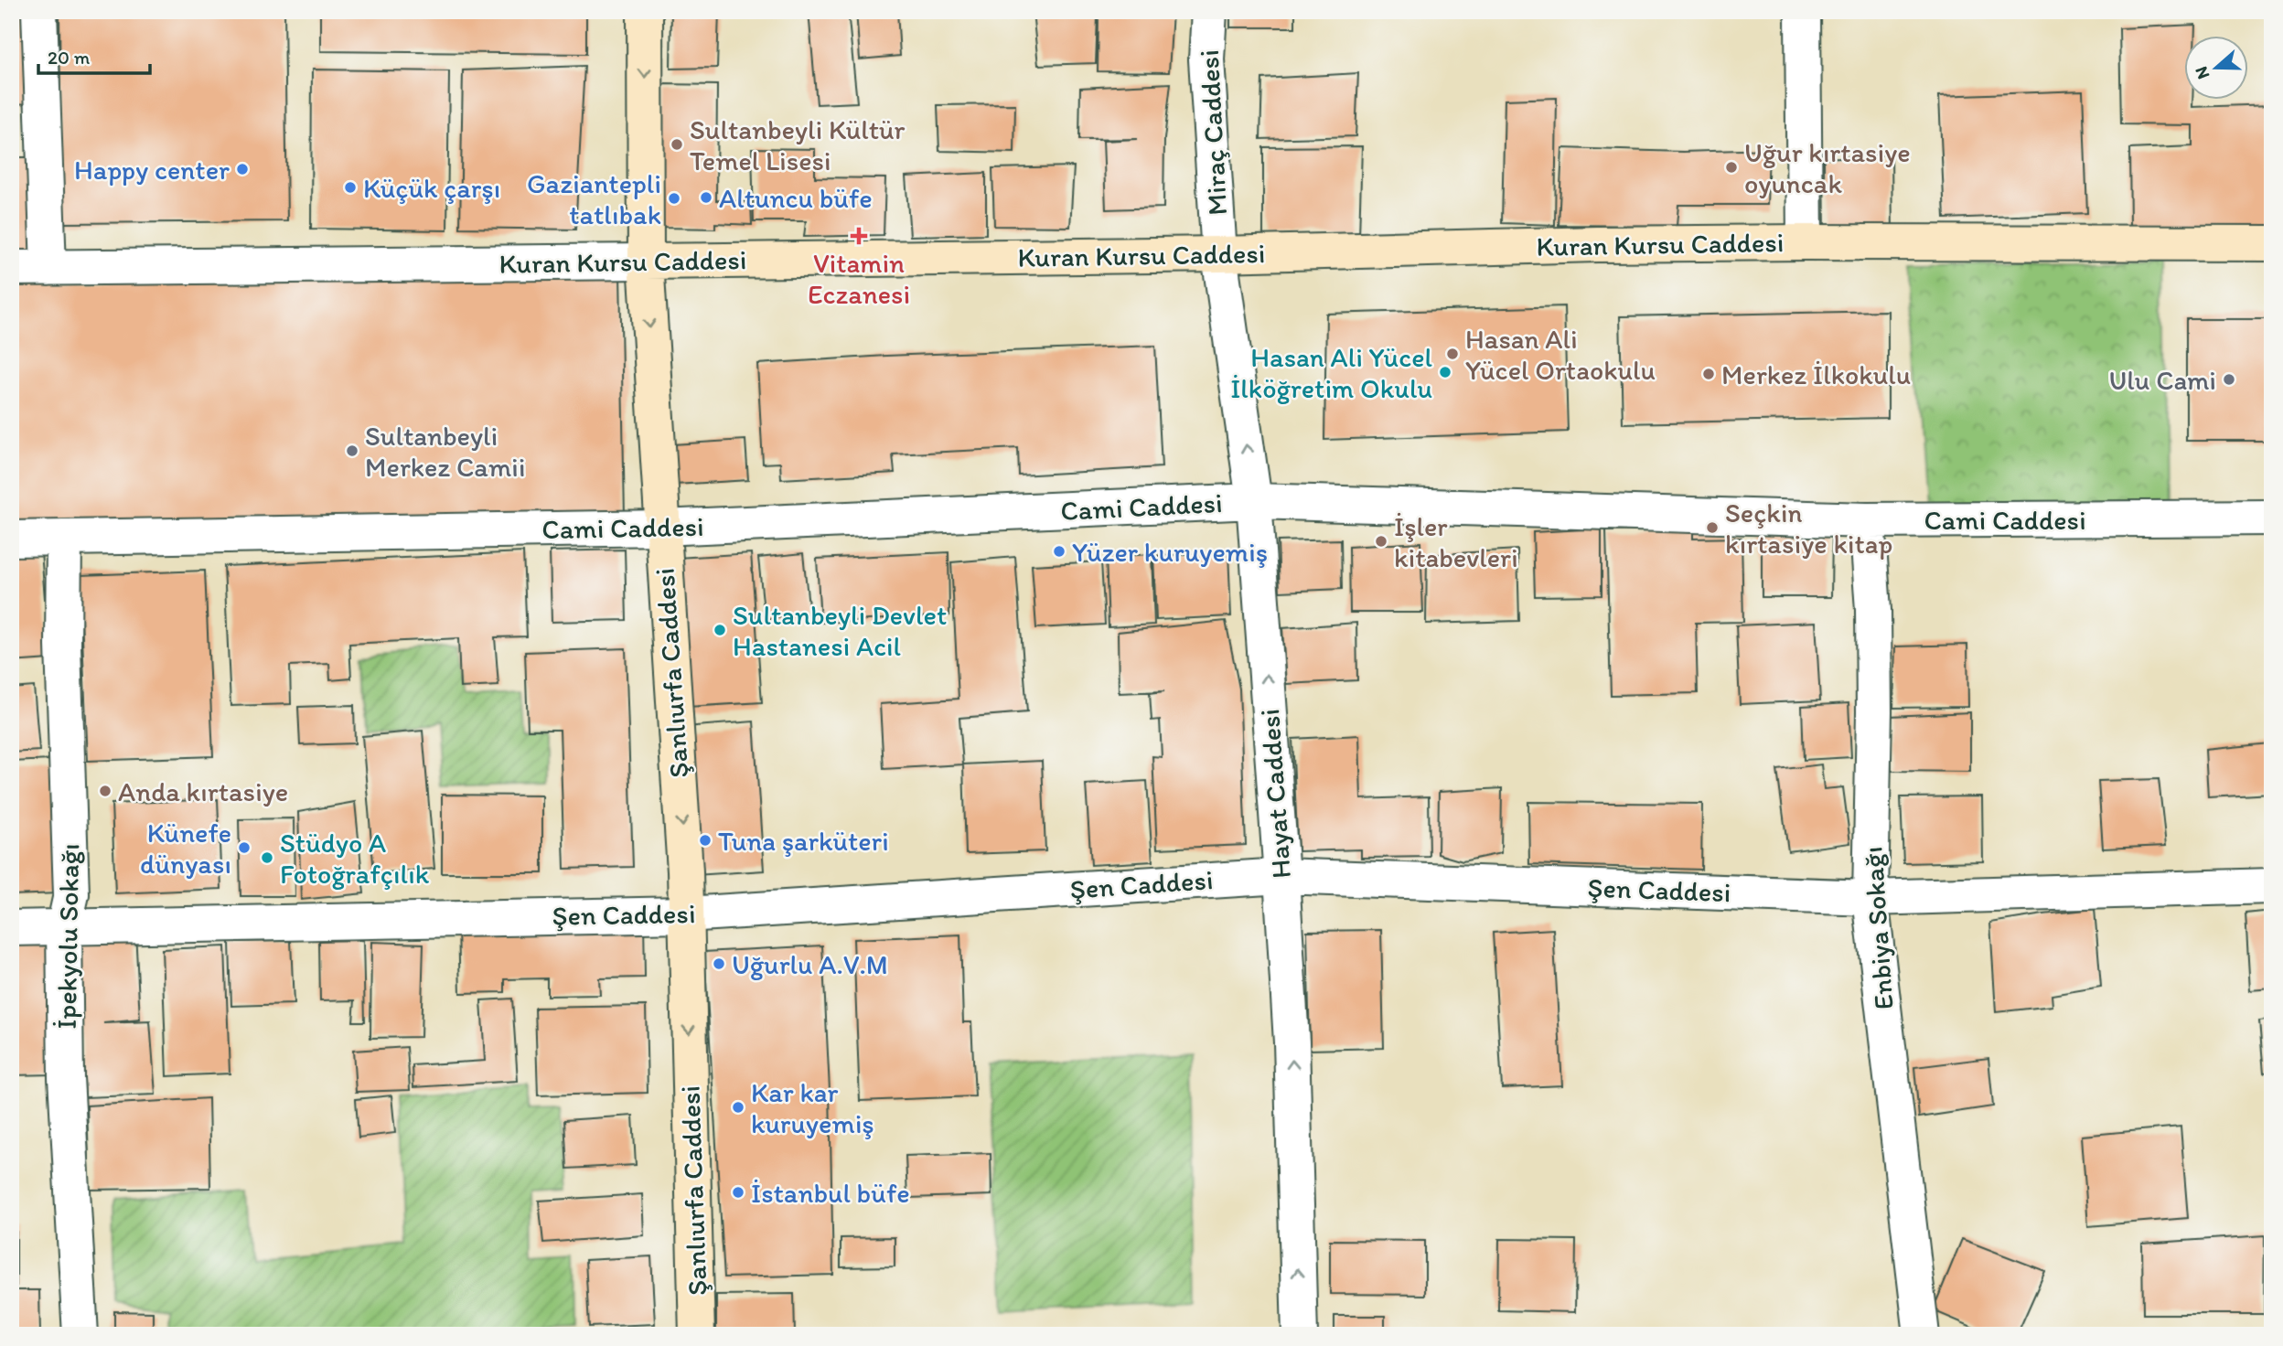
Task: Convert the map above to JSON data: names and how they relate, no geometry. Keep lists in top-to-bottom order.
{
  "streets": {
    "street": [
      "Miraç Caddesi",
      "Kuran Kursu Caddesi",
      "Cami Caddesi",
      "Şanlıurfa Caddesi",
      "Hayat Caddesi",
      "Şen Caddesi",
      "Enbiya Sokağı",
      "İpekyolu Sokağı"
    ]
  },
  "crossings": [
    ["Miraç Caddesi", "Kuran Kursu Caddesi"],
    ["Miraç Caddesi", "Hayat Caddesi"],
    ["Kuran Kursu Caddesi", "Şanlıurfa Caddesi"],
    ["Kuran Kursu Caddesi", "Hayat Caddesi"],
    ["Cami Caddesi", "Şanlıurfa Caddesi"],
    ["Cami Caddesi", "Hayat Caddesi"],
    ["Cami Caddesi", "Enbiya Sokağı"],
    ["Cami Caddesi", "İpekyolu Sokağı"],
    ["Şanlıurfa Caddesi", "Şen Caddesi"],
    ["Hayat Caddesi", "Şen Caddesi"],
    ["Şen Caddesi", "Enbiya Sokağı"],
    ["Şen Caddesi", "İpekyolu Sokağı"]
  ],
  "one_way": ["Şanlıurfa Caddesi", "Hayat Caddesi"],
  "places": {
    "other": [
      "Sultanbeyli Kültür Temel Lisesi",
      "Uğur kırtasiye oyuncak",
      "Happy center",
      "Küçük çarşı",
      "Altuncu büfe",
      "Gaziantepli tatlıbak",
      "Hasan Ali Yücel Ortaokulu",
      "Hasan Ali Yücel İlköğretim Okulu",
      "Merkez İlkokulu",
      "Ulu Cami",
      "Sultanbeyli Merkez Camii",
      "Seçkin kırtasiye kitap",
      "İşler kitabevleri",
      "Yüzer kuruyemiş",
      "Sultanbeyli Devlet Hastanesi Acil",
      "Anda kırtasiye",
      "Tuna şarküteri",
      "Künefe dünyası",
      "Stüdyo A Fotoğrafçılık",
      "Uğurlu A.V.M",
      "Kar kar kuruyemiş",
      "İstanbul büfe"
    ],
    "health": ["Vitamin Eczanesi"]
  },
  "scale_bar": "20 m",
  "north": "left"
}
